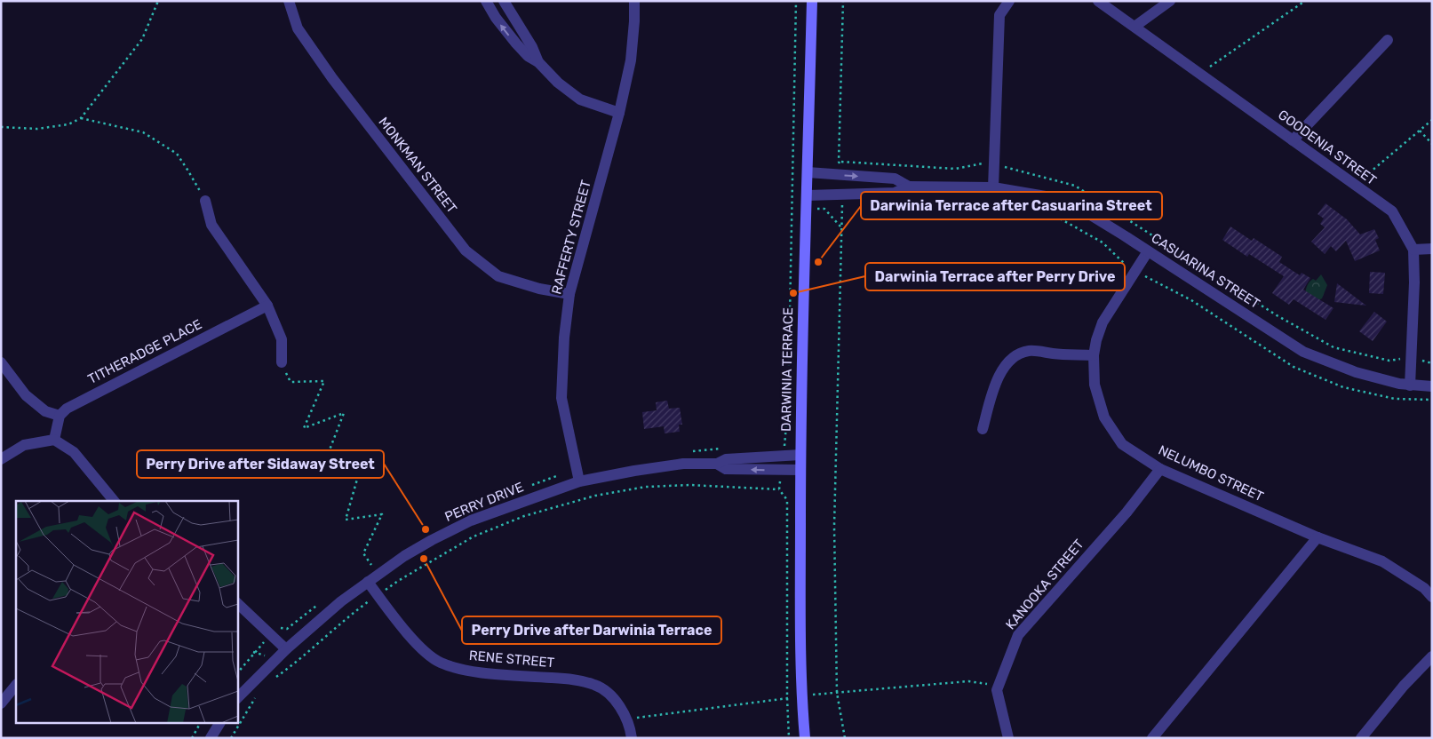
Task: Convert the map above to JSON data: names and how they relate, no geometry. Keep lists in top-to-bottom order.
{
  "streets": {
    "main road": ["DARWINIA TERRACE"],
    "street": [
      "GOODENIA STREET",
      "MONKMAN STREET",
      "RAFFERTY STREET",
      "CASUARINA STREET",
      "TITHERADGE PLACE",
      "NELUMBO STREET",
      "PERRY DRIVE",
      "KANOOKA STREET",
      "RENE STREET"
    ]
  },
  "crossings": [
    ["GOODENIA STREET", "CASUARINA STREET"],
    ["MONKMAN STREET", "RAFFERTY STREET"],
    ["RAFFERTY STREET", "PERRY DRIVE"],
    ["CASUARINA STREET", "DARWINIA TERRACE"],
    ["CASUARINA STREET", "NELUMBO STREET"],
    ["DARWINIA TERRACE", "PERRY DRIVE"],
    ["NELUMBO STREET", "KANOOKA STREET"],
    ["PERRY DRIVE", "RENE STREET"]
  ],
  "places": [
    "Darwinia Terrace after Casuarina Street",
    "Darwinia Terrace after Perry Drive",
    "Perry Drive after Sidaway Street",
    "Perry Drive after Darwinia Terrace"
  ]
}
